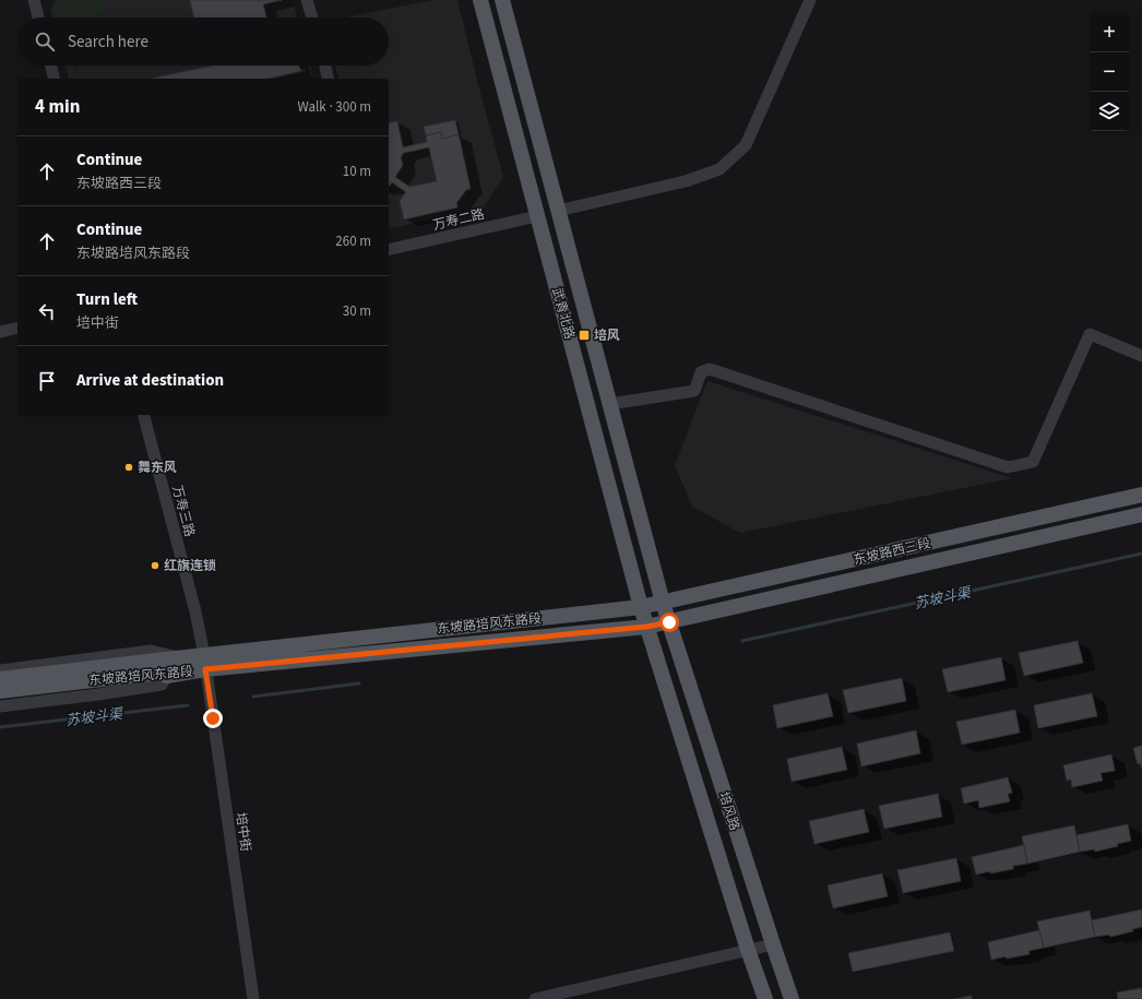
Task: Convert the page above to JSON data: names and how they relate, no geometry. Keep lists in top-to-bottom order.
{
  "streets": {
    "main road": [
      "武青北路",
      "东坡路西三段",
      "东坡路培风东路段",
      "培风路"
    ],
    "street": ["万寿二路", "万寿三路", "培中街"]
  },
  "crossings": [
    ["万寿二路", "武青北路"],
    ["武青北路", "东坡路西三段"],
    ["武青北路", "东坡路培风东路段"],
    ["武青北路", "培风路"],
    ["万寿三路", "东坡路培风东路段"],
    ["万寿三路", "培中街"],
    ["东坡路西三段", "东坡路培风东路段"],
    ["东坡路西三段", "培风路"],
    ["东坡路培风东路段", "培风路"],
    ["东坡路培风东路段", "培中街"]
  ],
  "water": ["苏坡斗渠"],
  "places": {
    "transit": ["培风"],
    "other": ["舞东风", "红旗连锁"]
  },
  "page": {
    "map_buttons": ["+", "−"],
    "search": "Search here",
    "heading": ["4 min", "Walk · 300 m"],
    "list": [
      ["Continue", "东坡路西三段", "10 m"],
      ["Continue", "东坡路培风东路段", "260 m"],
      ["Turn left", "培中街", "30 m"],
      "Arrive at destination"
    ]
  }
}
